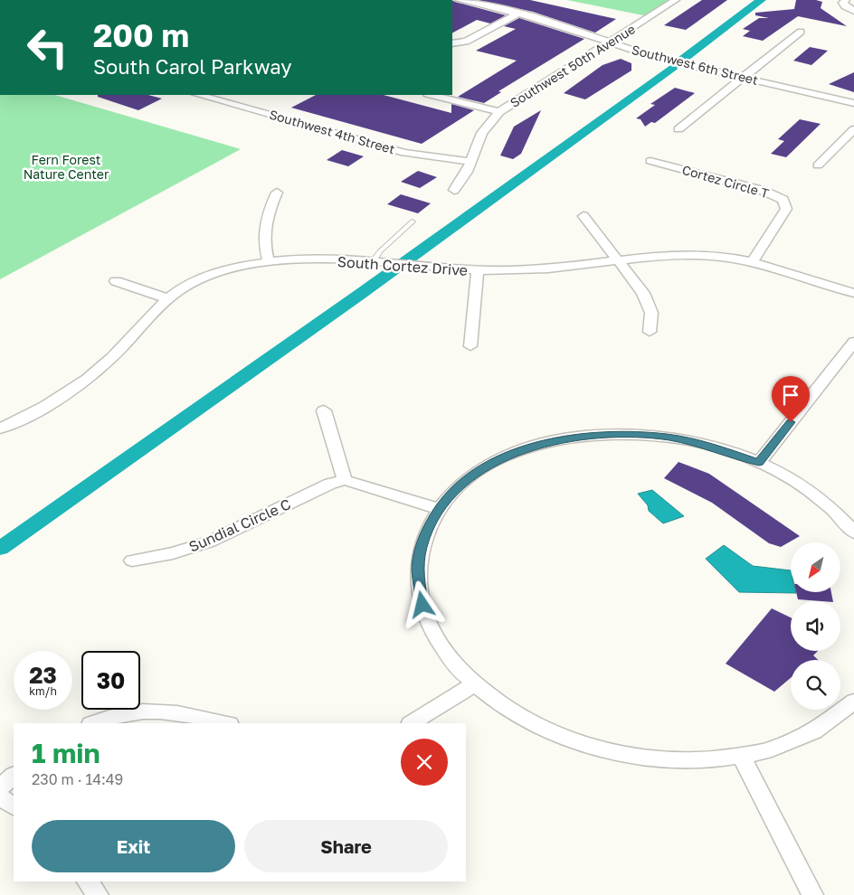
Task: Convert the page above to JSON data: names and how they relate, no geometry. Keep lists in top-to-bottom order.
{
  "streets": {
    "street": [
      "Southwest 6th Street",
      "Southwest 50th Avenue",
      "Southwest 4th Street",
      "Cortez Circle T",
      "South Cortez Drive",
      "Sundial Circle C"
    ]
  },
  "crossings": [
    ["Southwest 6th Street", "Southwest 50th Avenue"],
    ["Southwest 50th Avenue", "Southwest 4th Street"],
    ["Cortez Circle T", "South Cortez Drive"]
  ],
  "parks": ["Fern Forest Nature Center"],
  "north": "bottom left",
  "page": {
    "turn": ["200 m", "South Carol Parkway"],
    "speed": "23 km/h",
    "limit": "30",
    "heading": ["1 min", "230 m · 14:49"],
    "buttons": ["Exit", "Share"]
  }
}
